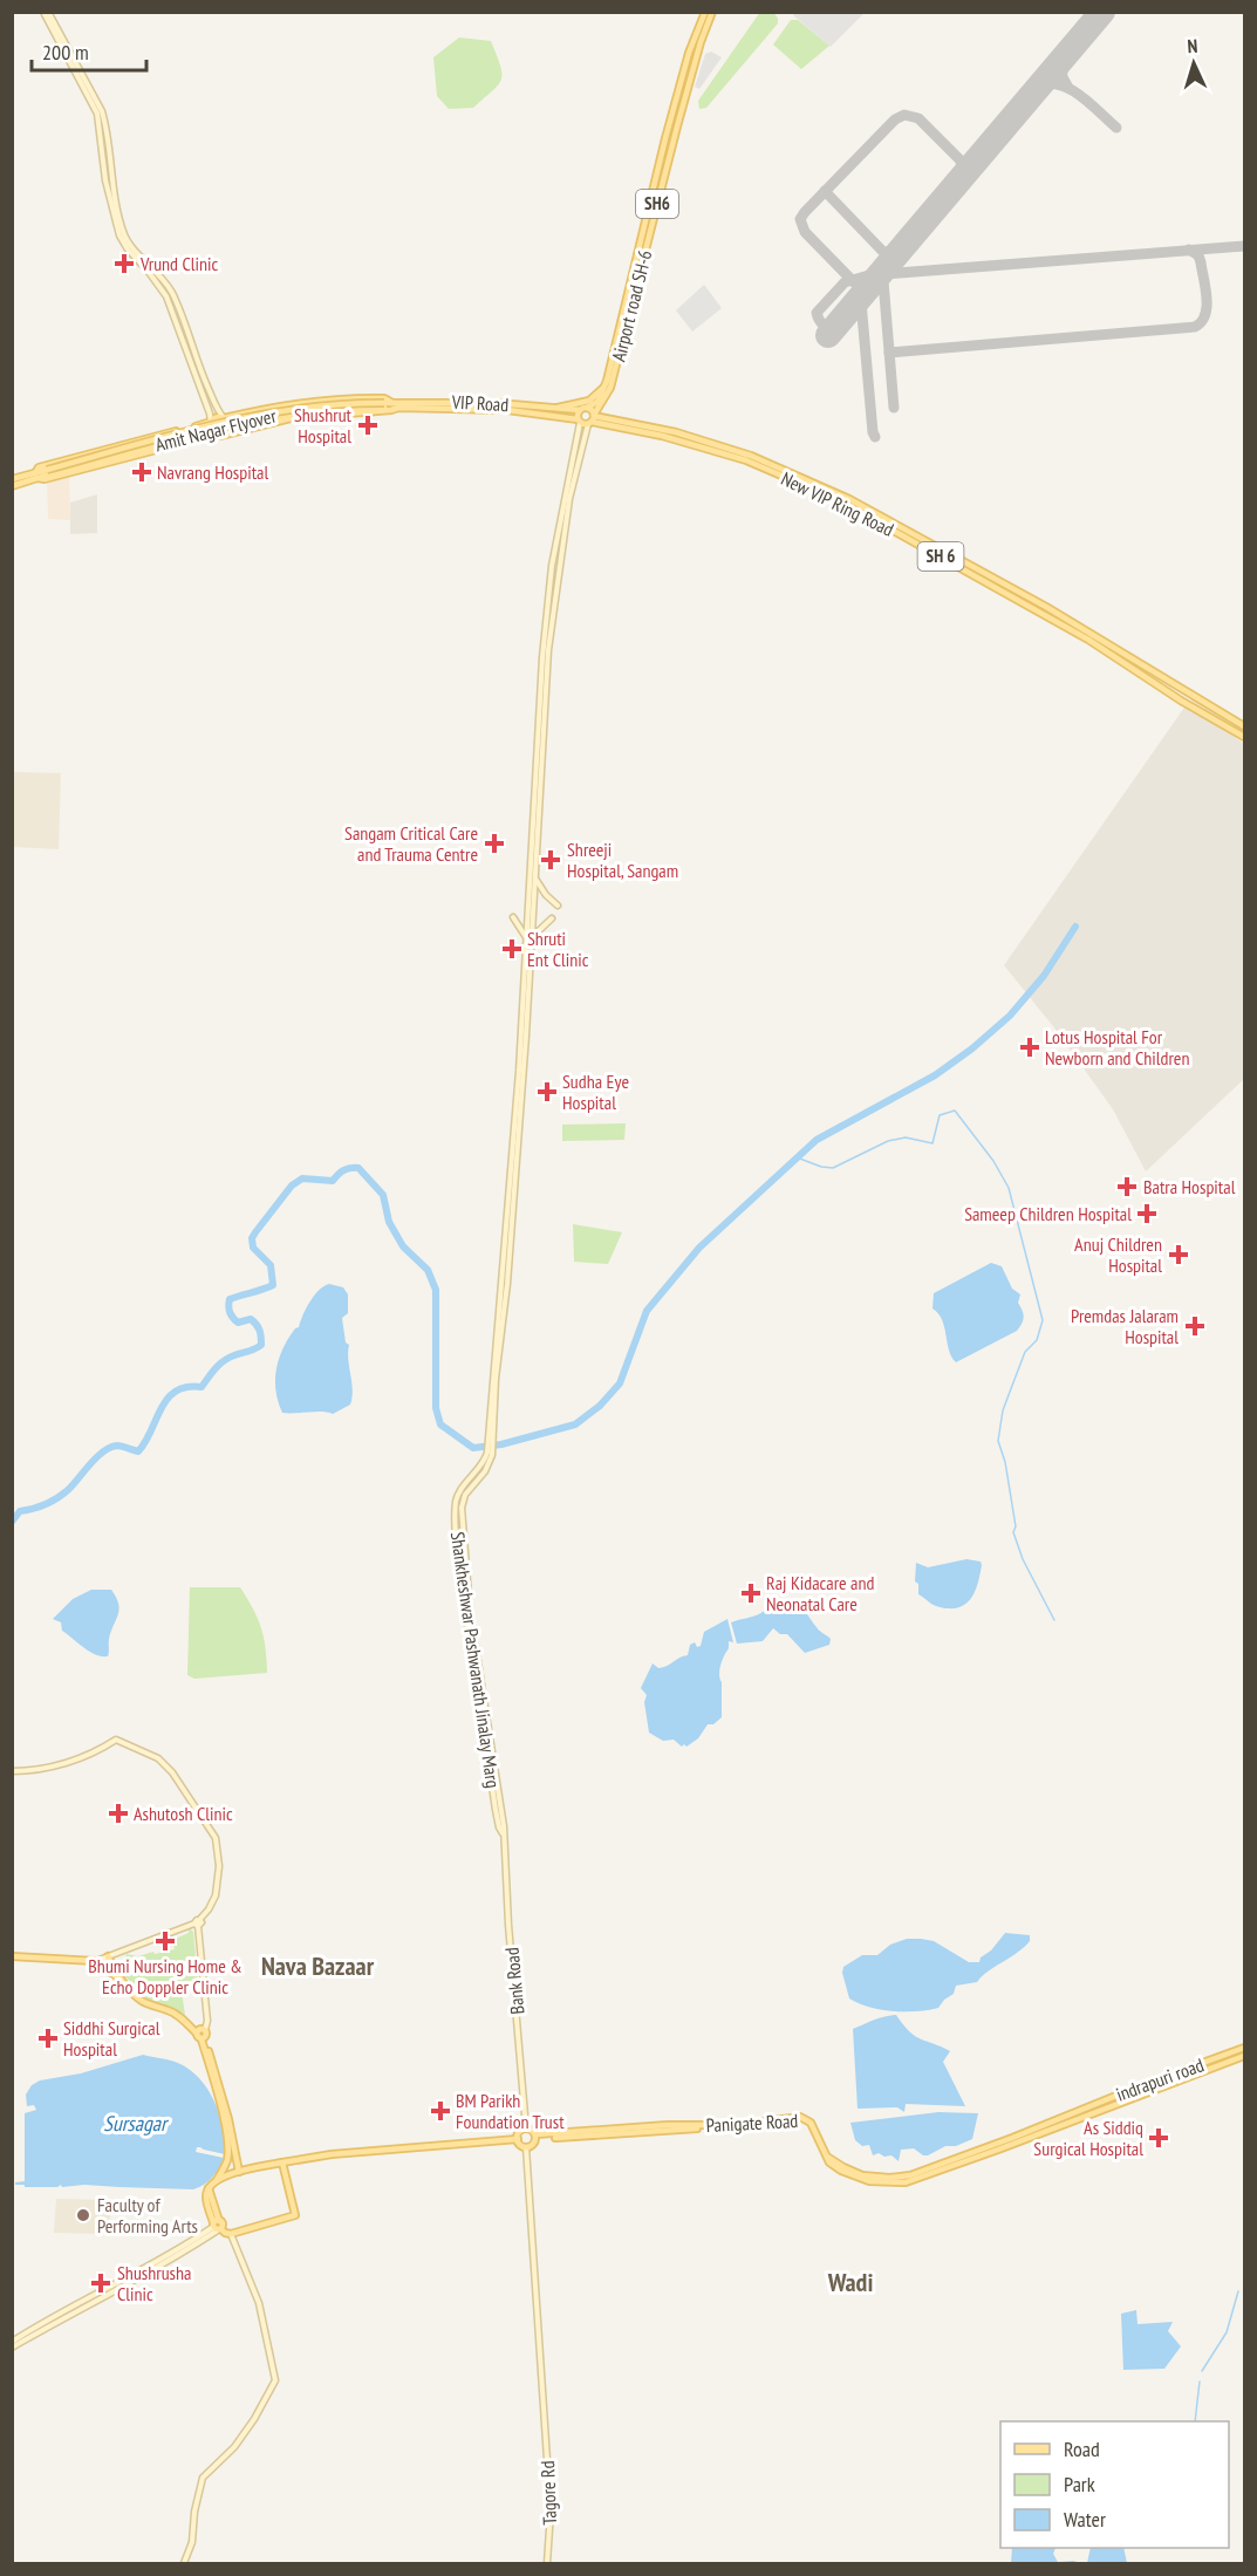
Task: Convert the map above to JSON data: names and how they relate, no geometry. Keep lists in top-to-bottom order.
{
  "streets": {
    "main road": [
      "SH6",
      "Airport road SH-6",
      "VIP Road",
      "Amit Nagar Flyover",
      "New VIP Ring Road",
      "SH 6",
      "Bank Road",
      "indrapuri road",
      "Panigate Road",
      "Tagore Rd"
    ]
  },
  "crossings": [
    ["SH6", "Airport road SH-6"],
    ["SH6", "VIP Road"],
    ["SH6", "New VIP Ring Road"],
    ["VIP Road", "Amit Nagar Flyover"],
    ["VIP Road", "New VIP Ring Road"],
    ["Bank Road", "Panigate Road"],
    ["Bank Road", "Tagore Rd"],
    ["Panigate Road", "Tagore Rd"]
  ],
  "districts": ["Nava Bazaar", "Wadi"],
  "water": ["Sursagar"],
  "places": {
    "health": [
      "Vrund Clinic",
      "Shushrut Hospital",
      "Navrang Hospital",
      "Sangam Critical Care and Trauma Centre",
      "Shreeji Hospital, Sangam",
      "Shruti Ent Clinic",
      "Lotus Hospital For Newborn and Children",
      "Sudha Eye Hospital",
      "Batra Hospital",
      "Sameep Children Hospital",
      "Anuj Children Hospital",
      "Premdas Jalaram Hospital",
      "Raj Kidacare and Neonatal Care",
      "Ashutosh Clinic",
      "Bhumi Nursing Home & Echo Doppler Clinic",
      "Siddhi Surgical Hospital",
      "BM Parikh Foundation Trust",
      "As Siddiq Surgical Hospital",
      "Shushrusha Clinic"
    ],
    "other": ["Faculty of Performing Arts"]
  },
  "legend": ["Road", "Park", "Water"],
  "scale_bar": "200 m",
  "north": "top"
}
